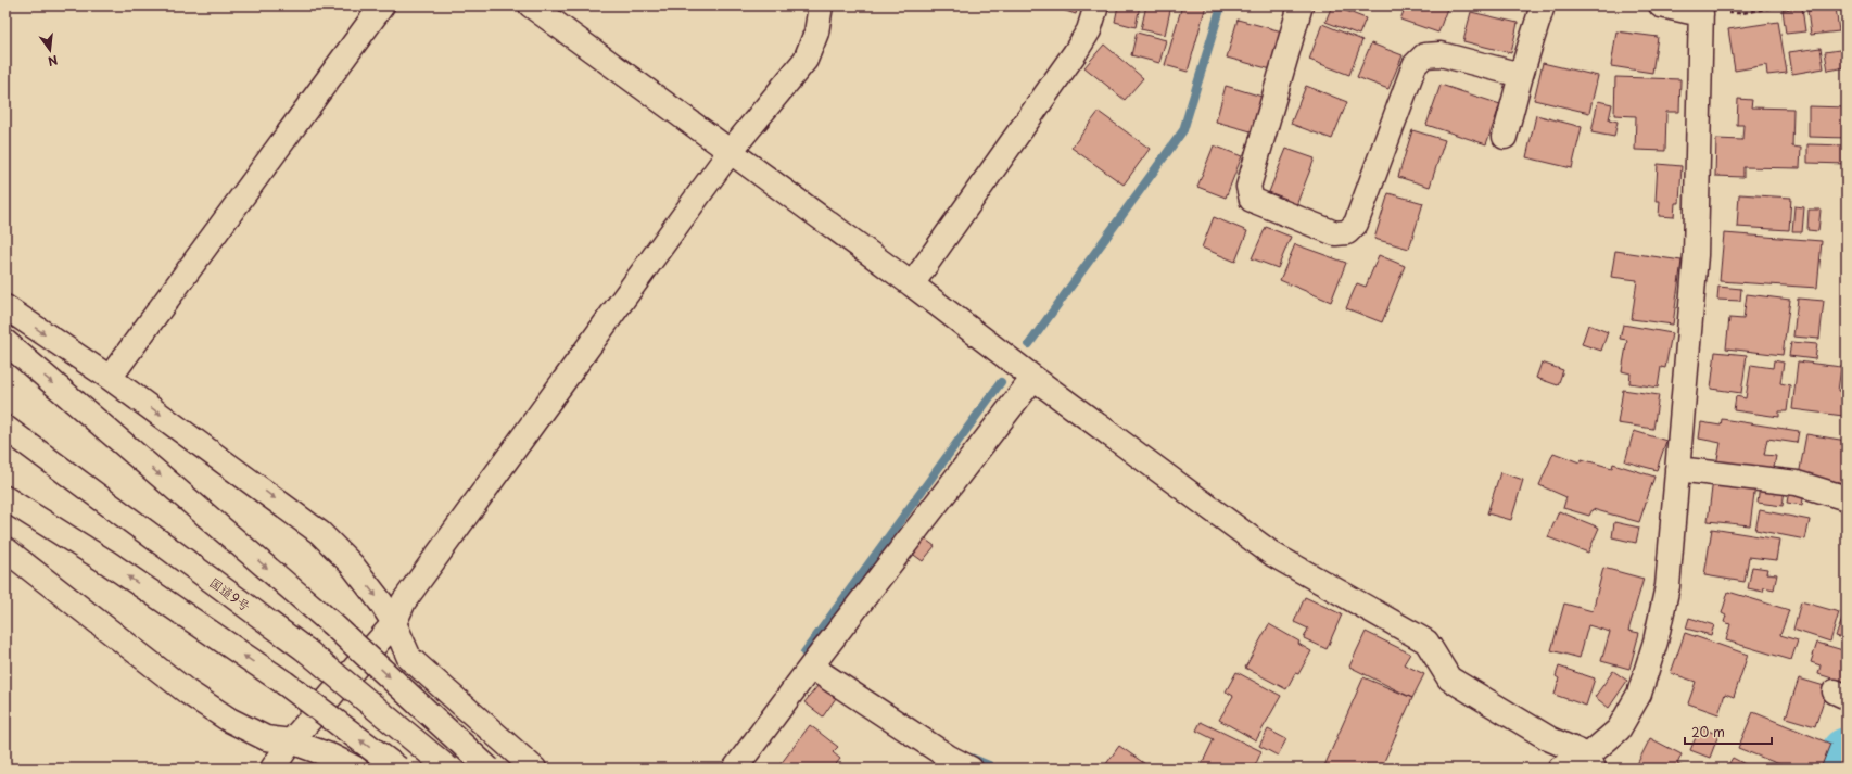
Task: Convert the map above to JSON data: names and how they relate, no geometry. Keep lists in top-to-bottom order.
{
  "streets": {
    "main road": ["国道9号"]
  },
  "scale_bar": "20 m",
  "north": "bottom"
}
